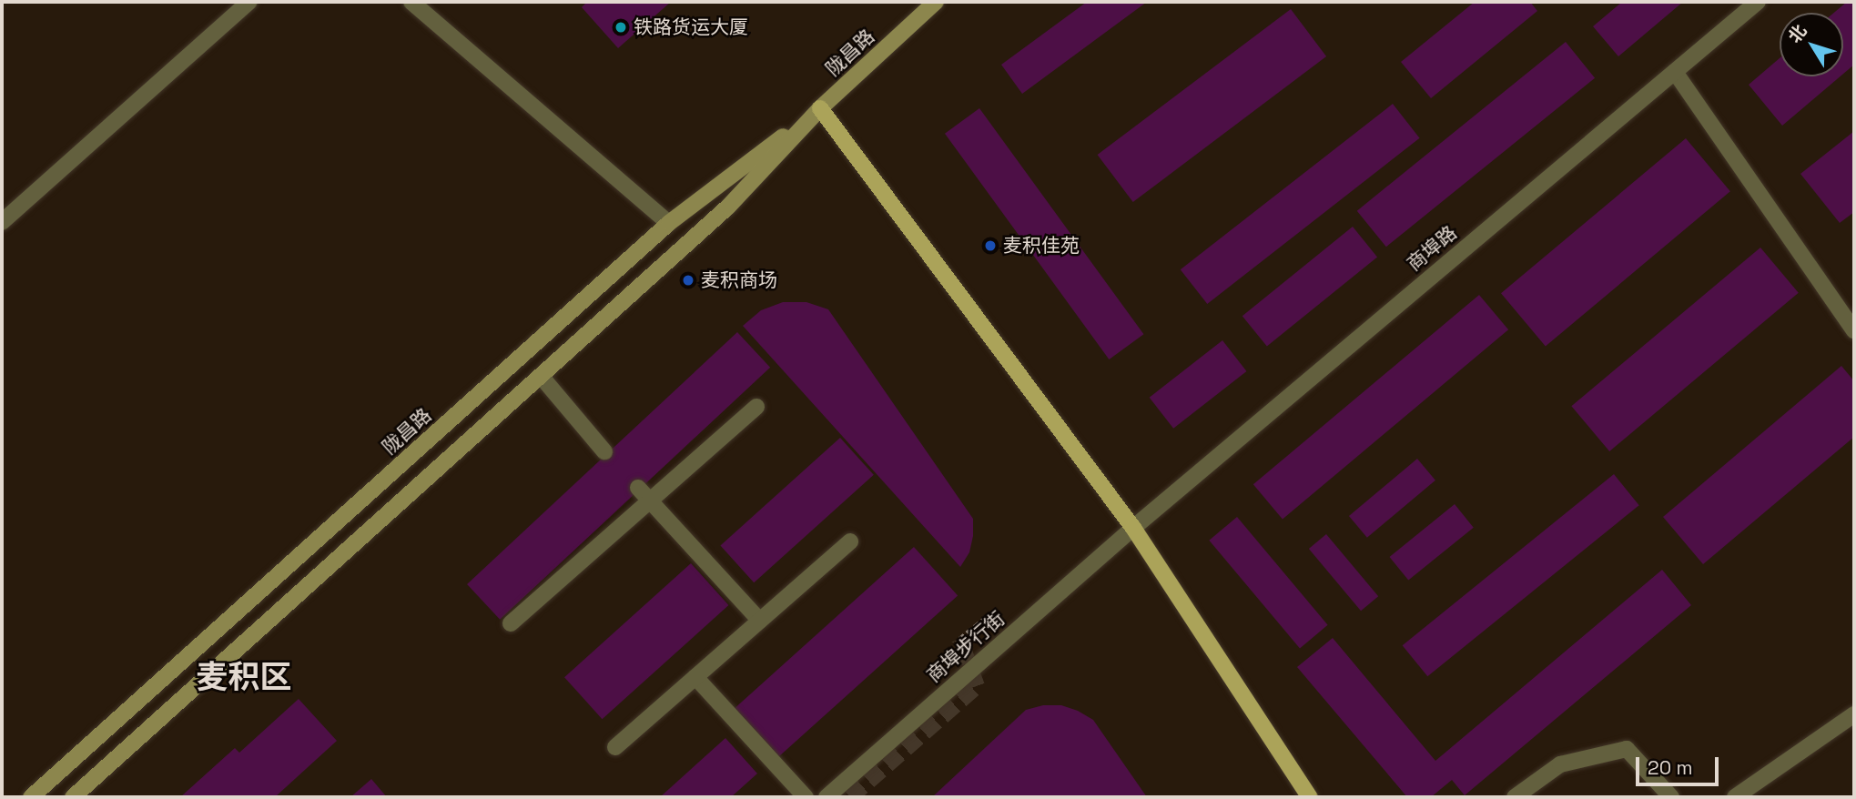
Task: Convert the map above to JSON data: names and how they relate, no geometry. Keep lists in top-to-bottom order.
{
  "streets": {
    "main road": ["陇昌路"],
    "street": ["商埠路", "商埠步行街"]
  },
  "crossings": [
    ["商埠路", "商埠步行街"]
  ],
  "districts": ["麦积区"],
  "places": ["铁路货运大厦", "麦积佳苑", "麦积商场"],
  "scale_bar": "20 m",
  "north": "top left"
}
